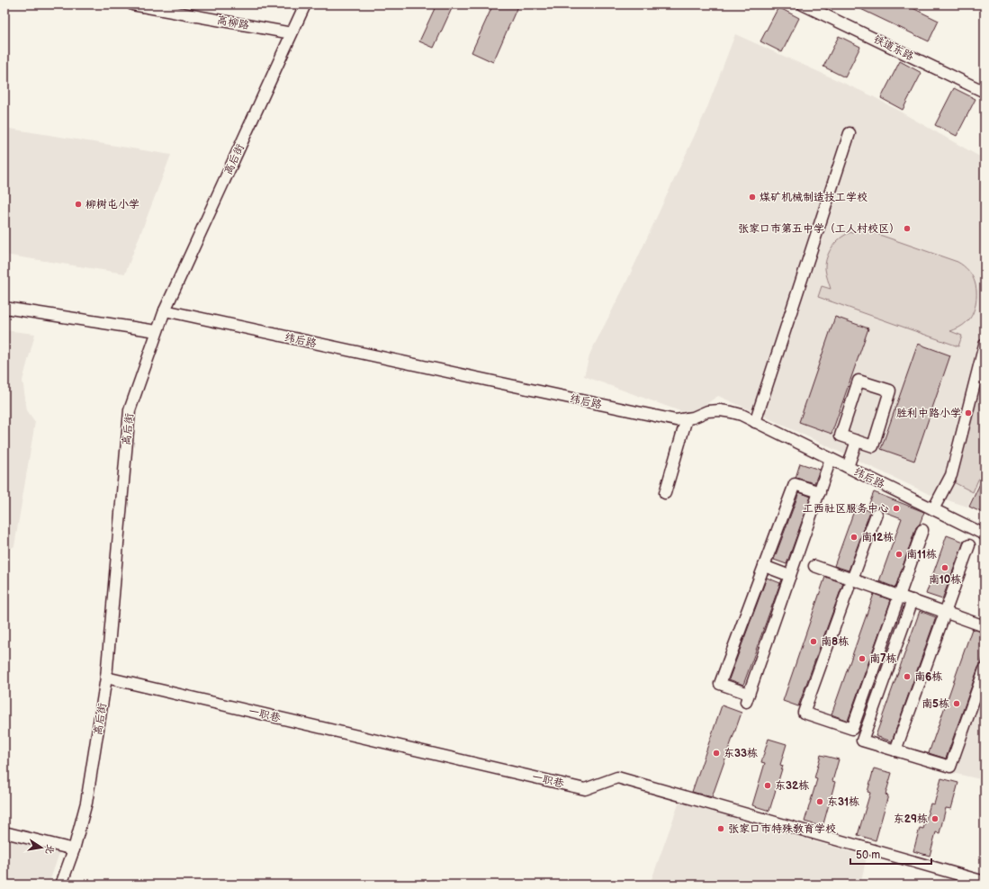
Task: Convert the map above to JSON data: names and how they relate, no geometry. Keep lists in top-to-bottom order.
{
  "streets": {
    "street": [
      "高柳路",
      "铁道东路",
      "高后街",
      "纬后路",
      "一职巷"
    ]
  },
  "crossings": [
    ["高柳路", "高后街"],
    ["高后街", "纬后路"],
    ["高后街", "一职巷"]
  ],
  "places": [
    "煤矿机械制造技工学校",
    "柳树屯小学",
    "张家口市第五中学（工人村校区）",
    "胜利中路小学",
    "工西社区服务中心",
    "南12栋",
    "南11栋",
    "南10栋",
    "南8栋",
    "南7栋",
    "南6栋",
    "南5栋",
    "东33栋",
    "东32栋",
    "东31栋",
    "东29栋",
    "张家口市特殊教育学校"
  ],
  "scale_bar": "50 m",
  "north": "right"
}
